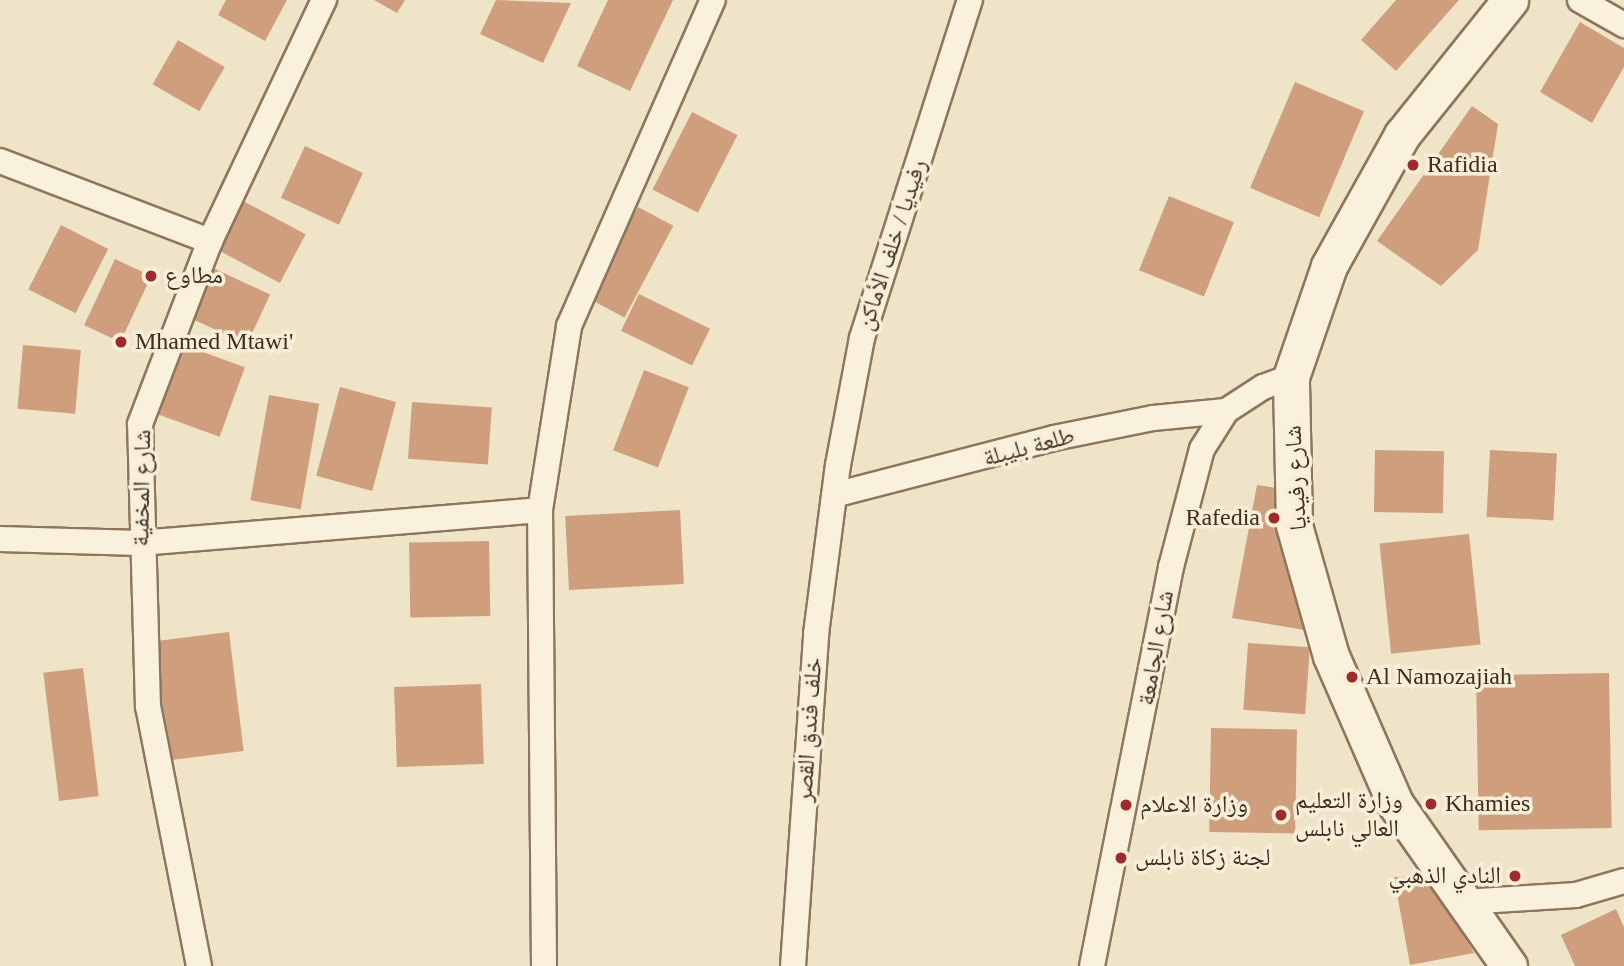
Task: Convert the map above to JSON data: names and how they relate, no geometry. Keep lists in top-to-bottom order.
{
  "streets": {
    "main road": ["شارع رفيديا"],
    "street": [
      "رفيديا / خلف الأماكن",
      "طلعة بليبلة",
      "شارع المخفية",
      "شارع الجامعة",
      "خلف فندق القصر"
    ]
  },
  "crossings": [
    ["رفيديا / خلف الأماكن", "طلعة بليبلة"],
    ["رفيديا / خلف الأماكن", "خلف فندق القصر"],
    ["طلعة بليبلة", "شارع الجامعة"],
    ["طلعة بليبلة", "خلف فندق القصر"],
    ["شارع رفيديا", "شارع الجامعة"]
  ],
  "places": [
    "Rafidia",
    "مطاوع",
    "Mhamed Mtawi'",
    "Rafedia",
    "Al Namozajiah",
    "Khamies",
    "وزارة الاعلام",
    "وزارة التعليم العالي نابلس",
    "لجنة زكاة نابلس",
    "النادي الذهبي"
  ]
}
